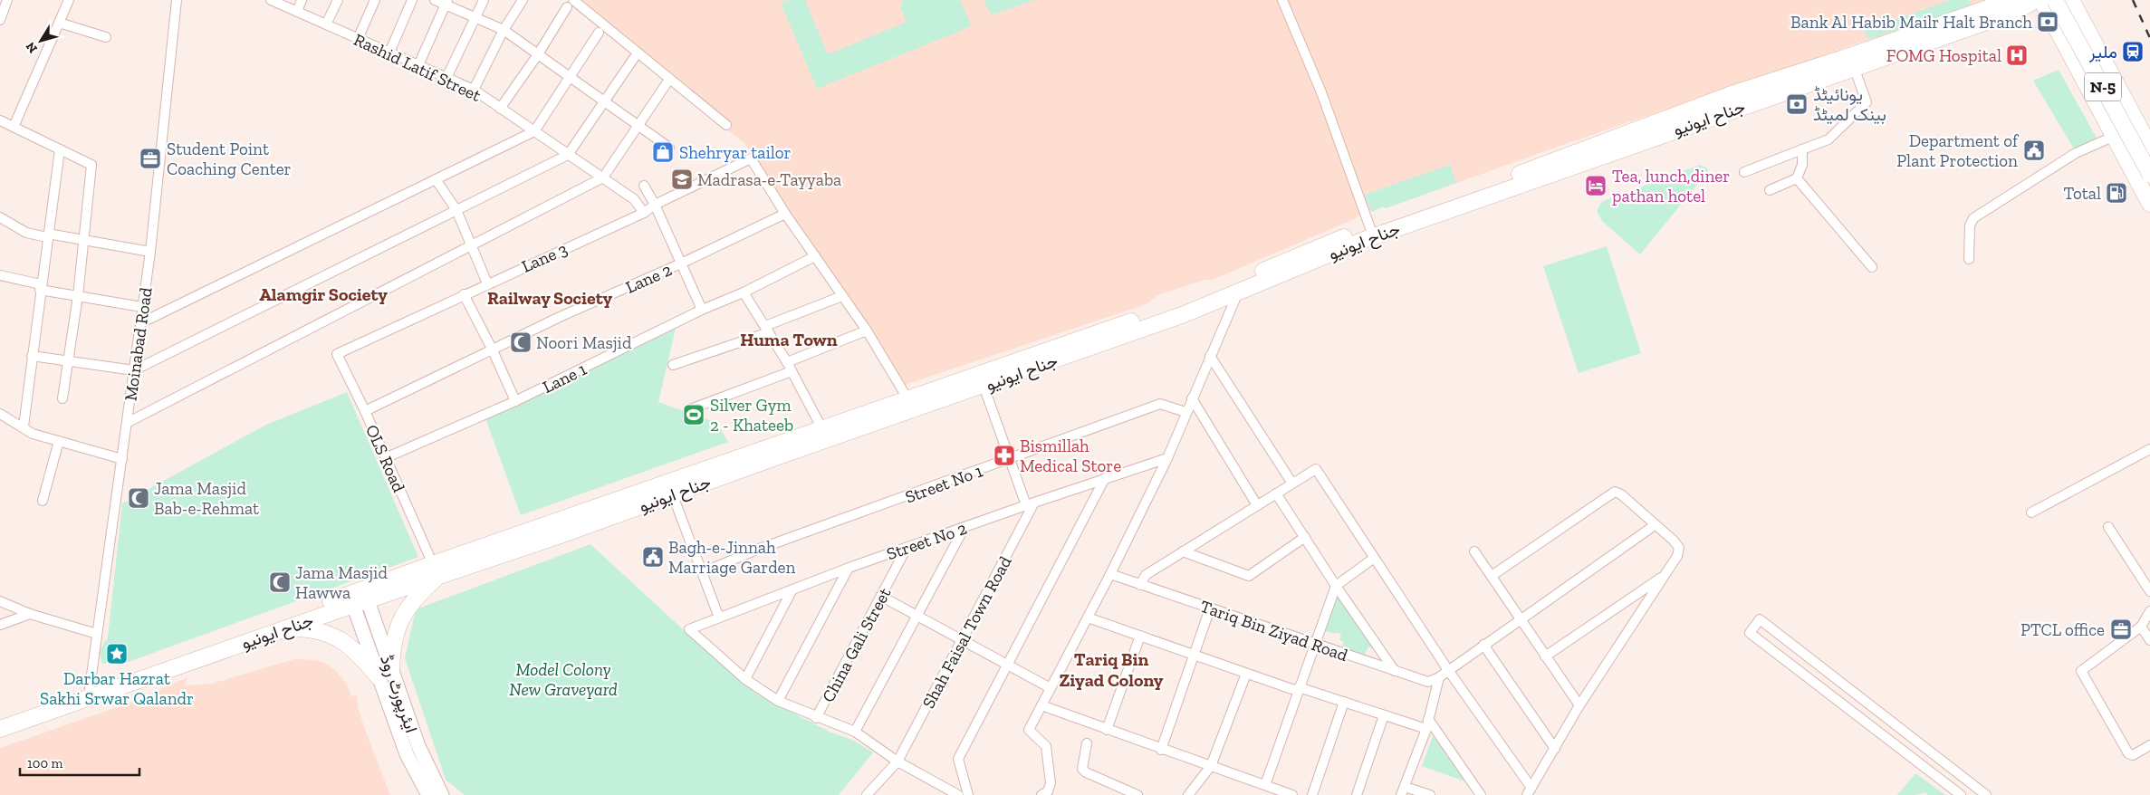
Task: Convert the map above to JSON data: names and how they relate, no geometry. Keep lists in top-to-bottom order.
{
  "streets": {
    "highway": ["N-5", "جناح ایونیو"],
    "main road": ["ایئرپورٹ روڈ"],
    "street": [
      "Rashid Latif Street",
      "Lane 3",
      "Lane 2",
      "Moinabad Road",
      "Lane 1",
      "OLS Road",
      "Street No 1",
      "Street No 2",
      "Tariq Bin Ziyad Road",
      "Shah Faisal Town Road",
      "China Gali Street"
    ]
  },
  "crossings": [
    ["Rashid Latif Street", "Lane 3"],
    ["جناح ایونیو", "Moinabad Road"],
    ["جناح ایونیو", "OLS Road"],
    ["جناح ایونیو", "ایئرپورٹ روڈ"],
    ["Lane 3", "Lane 2"],
    ["Lane 3", "OLS Road"],
    ["Lane 2", "OLS Road"],
    ["Lane 1", "OLS Road"],
    ["Street No 2", "Shah Faisal Town Road"],
    ["Street No 2", "China Gali Street"]
  ],
  "districts": [
    "Alamgir Society",
    "Railway Society",
    "Huma Town",
    "Tariq Bin Ziyad Colony"
  ],
  "parks": ["Model Colony New Graveyard"],
  "places": {
    "bank": ["Bank Al Habib Mailr Halt Branch", "یونائیٹڈ بینک لمیٹڈ"],
    "station": ["ملیر"],
    "hospital": ["FOMG Hospital"],
    "public building": ["Department of Plant Protection", "Bagh-e-Jinnah Marriage Garden"],
    "shop": ["Shehryar tailor"],
    "office": ["Student Point Coaching Center", "PTCL office"],
    "school or university": ["Madrasa-e-Tayyaba"],
    "hotel": ["Tea, lunch,diner pathan hotel"],
    "fuel station": ["Total"],
    "mosque": ["Noori Masjid", "Jama Masjid Bab-e-Rehmat", "Jama Masjid Hawwa"],
    "sports": ["Silver Gym 2 - Khateeb"],
    "pharmacy": ["Bismillah Medical Store"],
    "place": ["Darbar Hazrat Sakhi Srwar Qalandr"]
  },
  "scale_bar": "100 m",
  "north": "bottom left"
}
